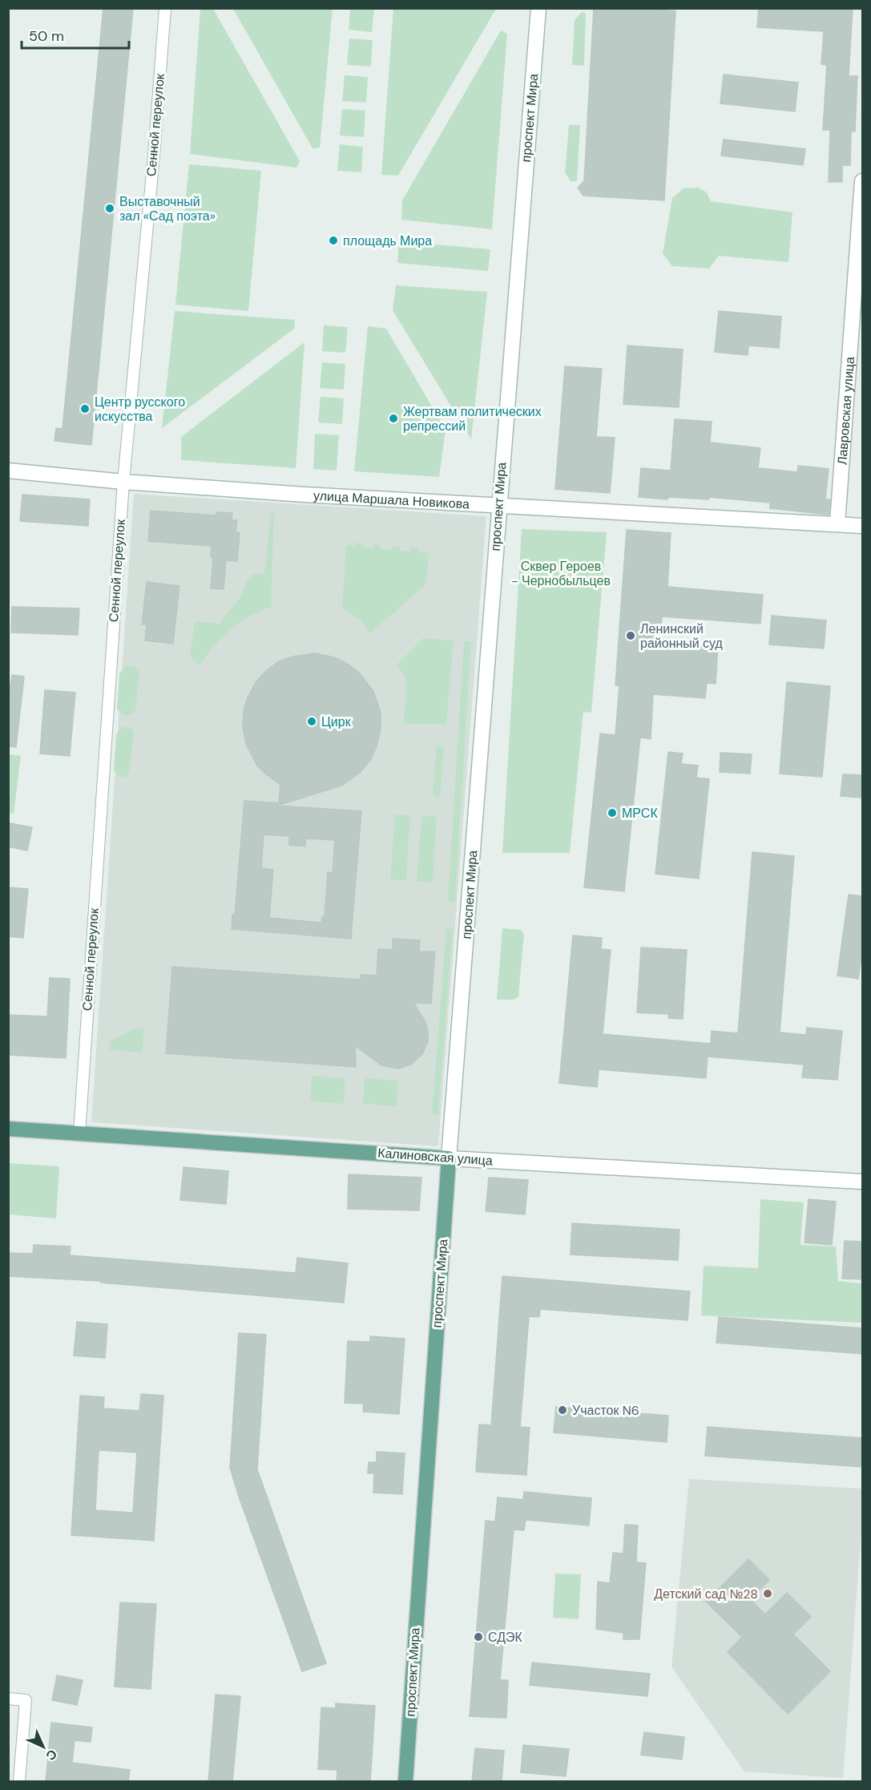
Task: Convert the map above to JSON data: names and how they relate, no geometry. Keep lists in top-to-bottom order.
{
  "streets": {
    "main road": [
      "проспект Мира",
      "Лавровская улица",
      "улица Маршала Новикова",
      "Калиновская улица"
    ],
    "street": ["Сенной переулок"]
  },
  "crossings": [
    ["проспект Мира", "улица Маршала Новикова"],
    ["проспект Мира", "Калиновская улица"],
    ["Сенной переулок", "улица Маршала Новикова"],
    ["Сенной переулок", "Калиновская улица"],
    ["Лавровская улица", "улица Маршала Новикова"]
  ],
  "parks": ["Сквер Героев - Чернобыльцев"],
  "places": [
    "Выставочный зал «Сад поэта»",
    "площадь Мира",
    "Центр русского искусства",
    "Жертвам политических репрессий",
    "Ленинский районный суд",
    "Цирк",
    "МРСК",
    "Участок N6",
    "Детский сад №28",
    "СДЭК"
  ],
  "scale_bar": "50 m",
  "north": "bottom right"
}
